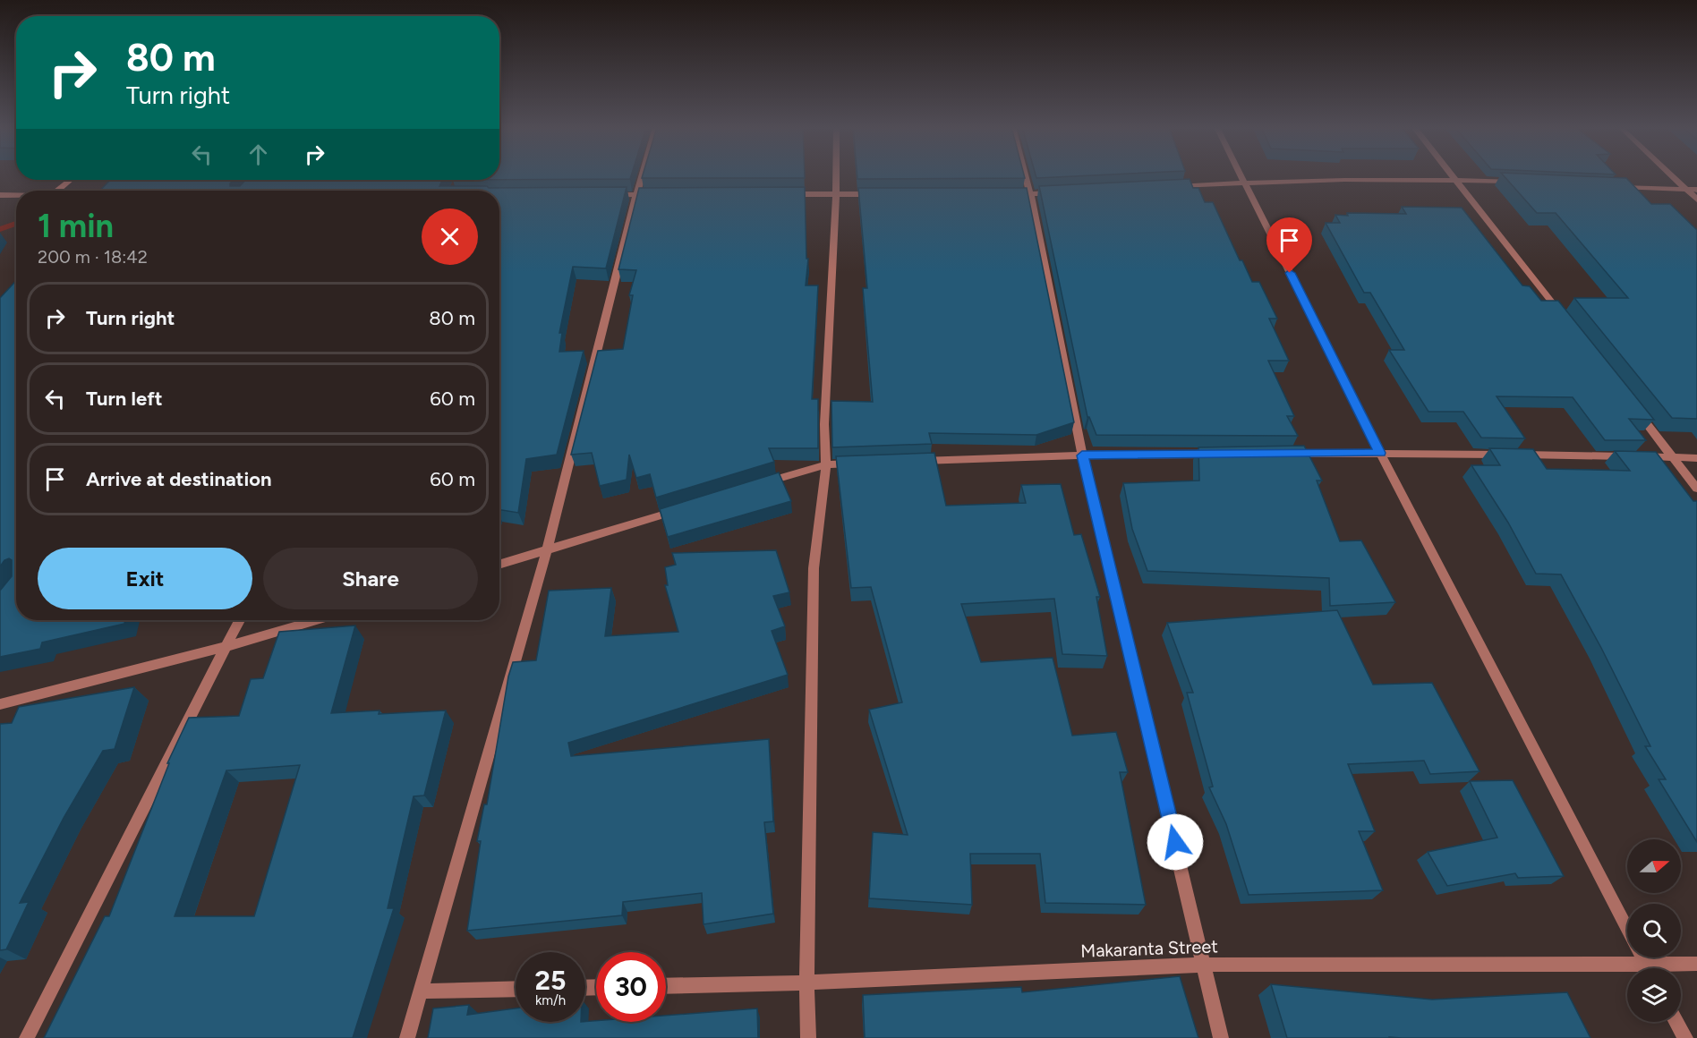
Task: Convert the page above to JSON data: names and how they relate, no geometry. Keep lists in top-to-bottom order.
{
  "streets": {
    "street": ["Makaranta Street"]
  },
  "north": "right",
  "page": {
    "turn": ["80 m", "Turn right"],
    "heading": ["1 min", "200 m · 18:42"],
    "list": [
      {
        "name": "Turn right",
        "value": "80 m"
      },
      {
        "name": "Turn left",
        "value": "60 m"
      },
      {
        "name": "Arrive at destination",
        "value": "60 m"
      }
    ],
    "buttons": ["Exit", "Share"],
    "speed": "25 km/h",
    "limit": "30"
  }
}
